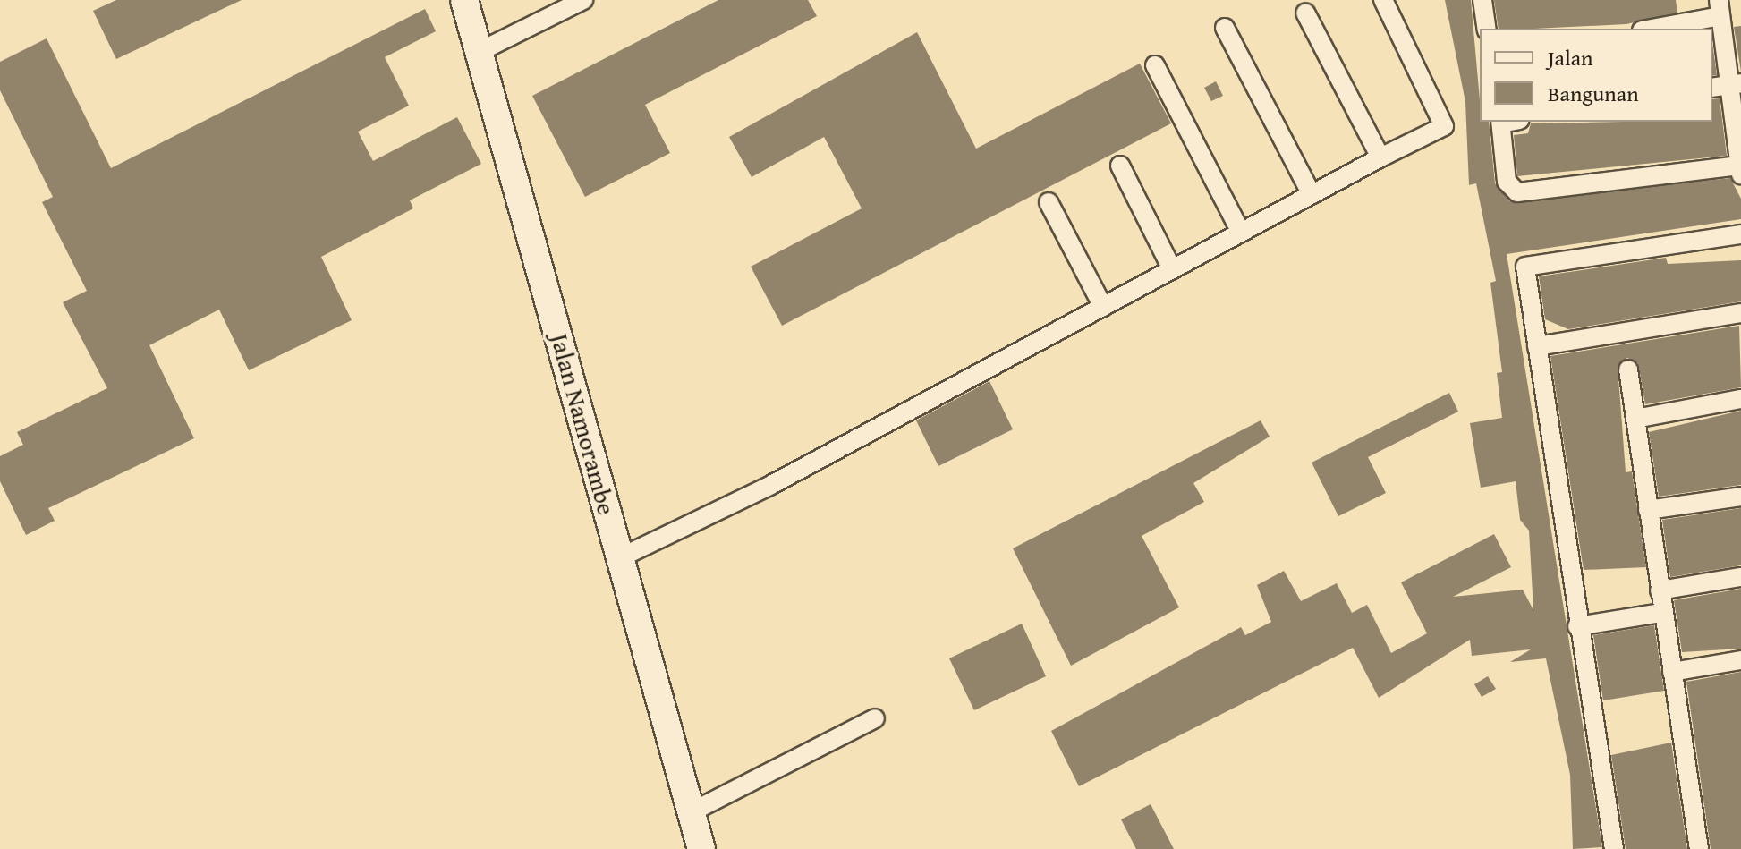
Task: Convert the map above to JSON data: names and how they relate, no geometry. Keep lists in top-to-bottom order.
{
  "streets": {
    "main road": ["Jalan Namorambe"]
  },
  "legend": ["Jalan", "Bangunan"]
}
